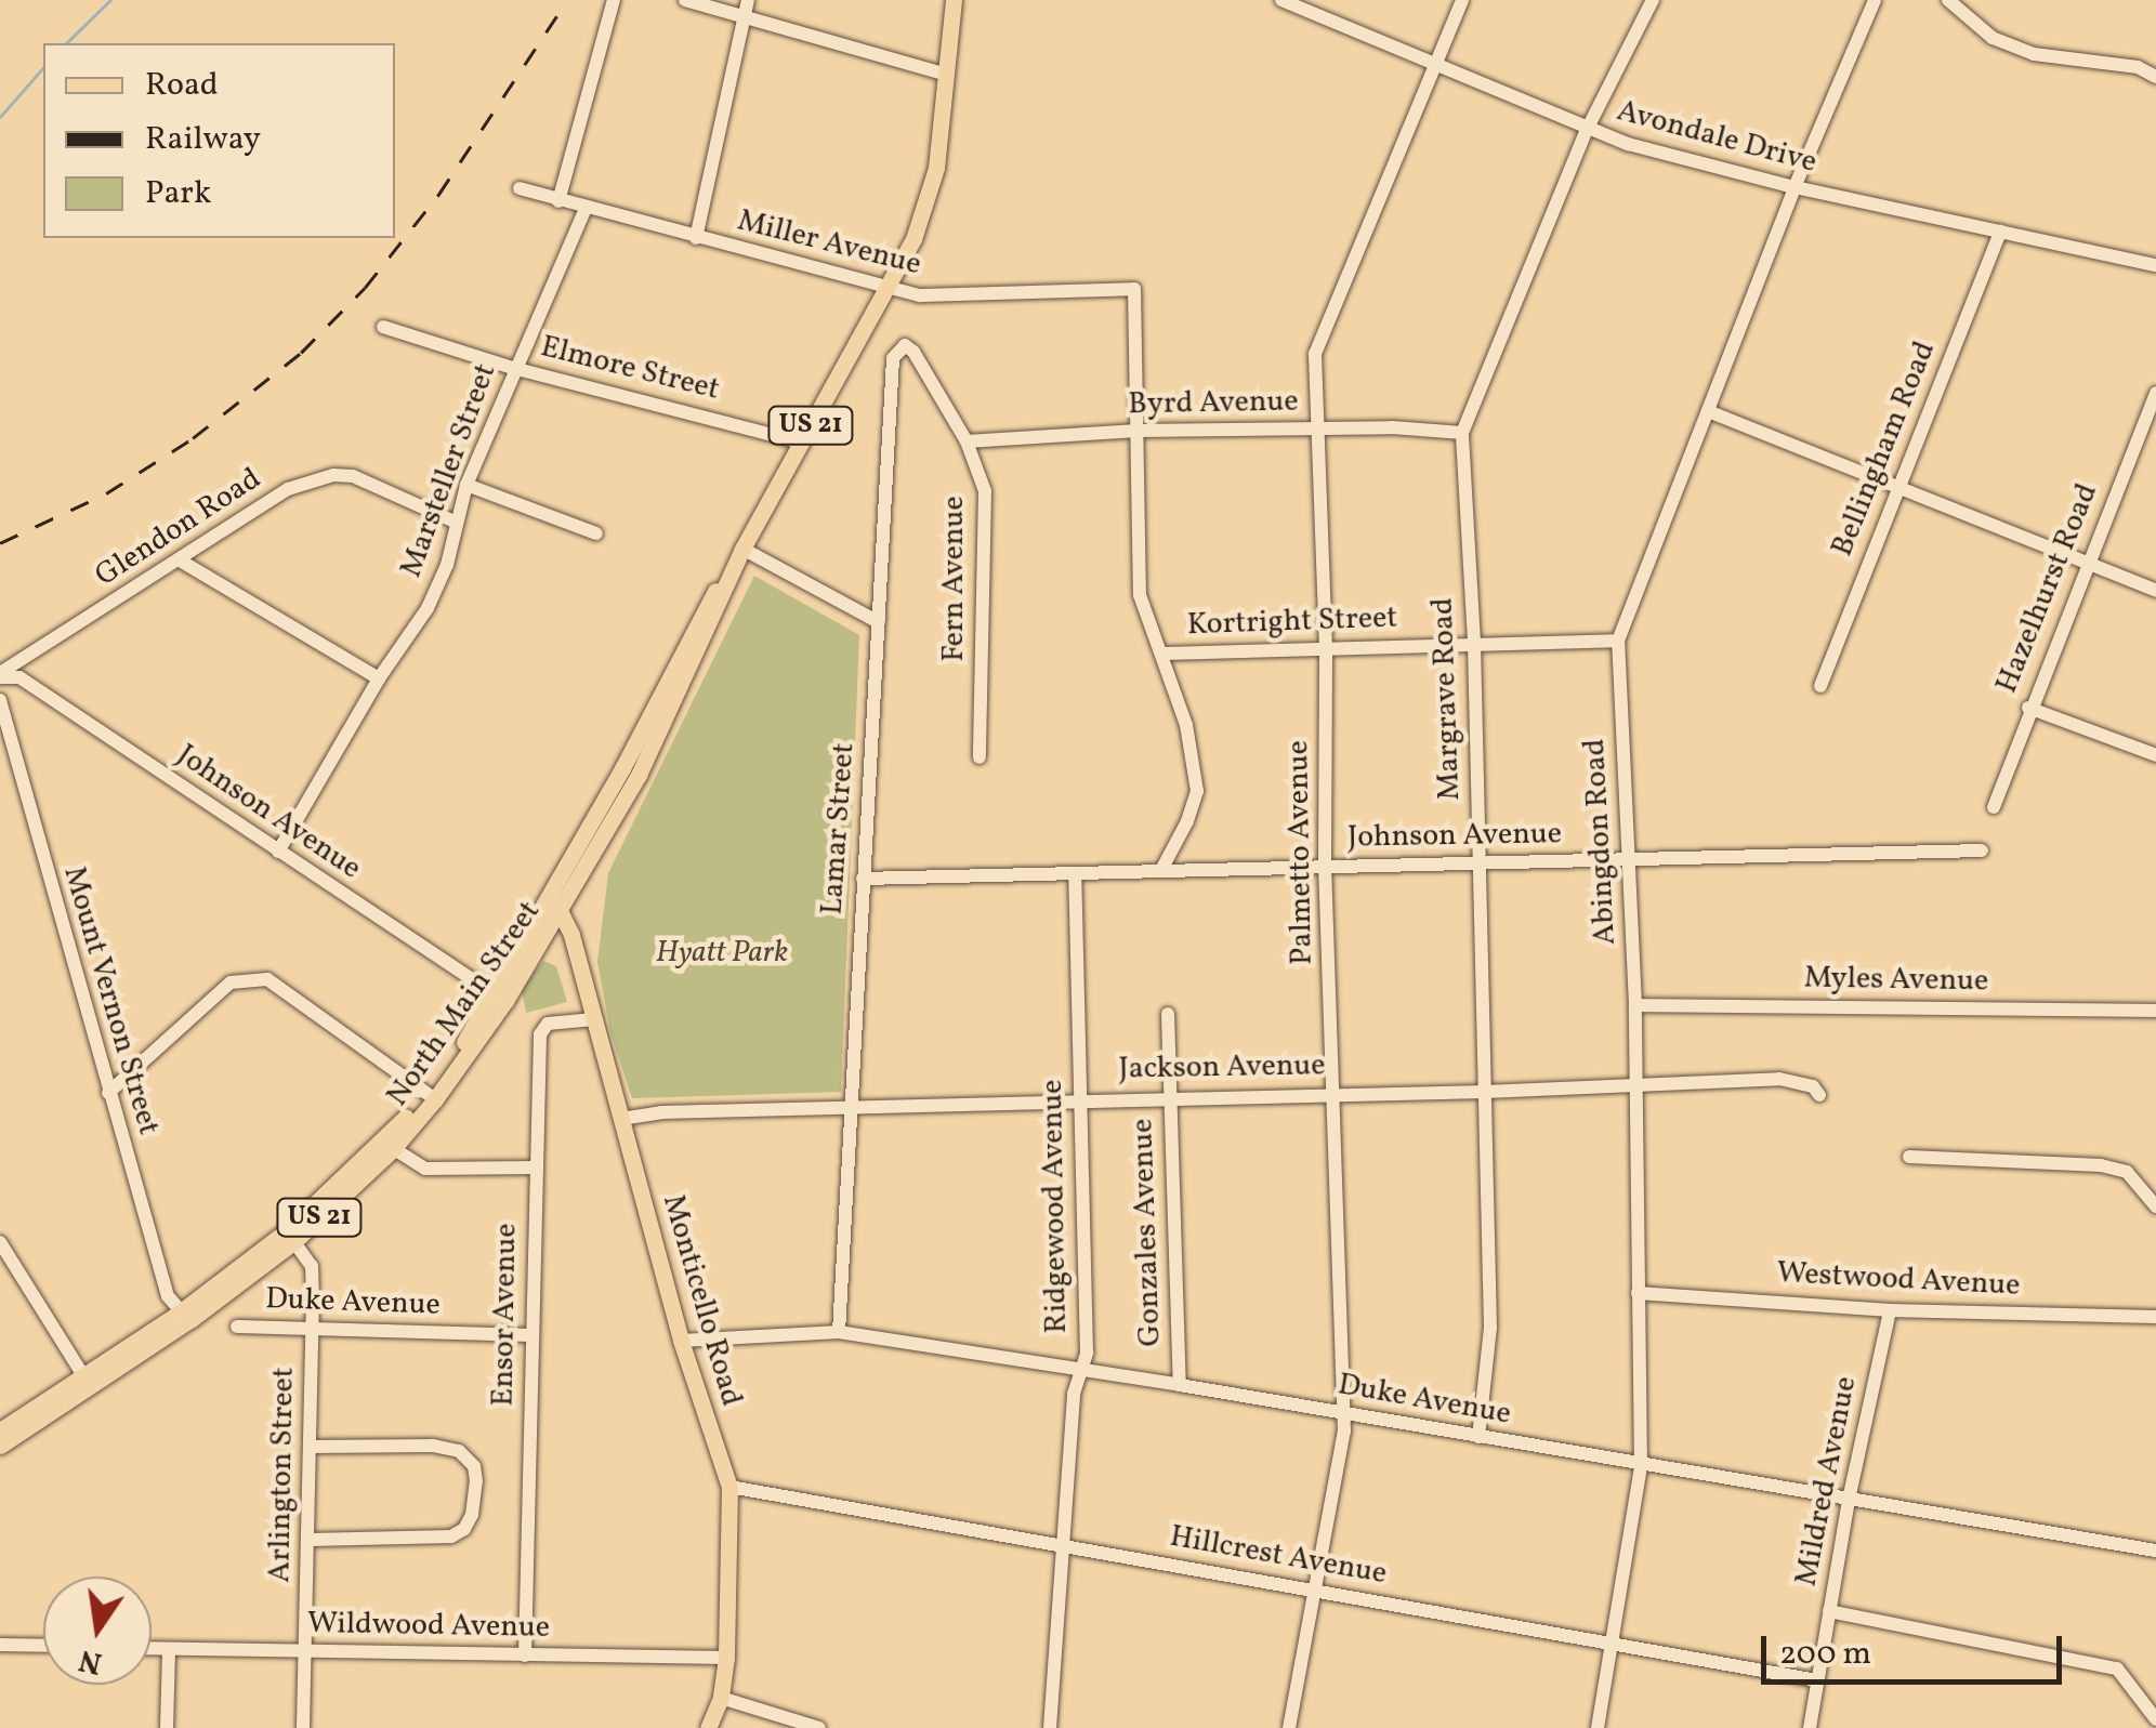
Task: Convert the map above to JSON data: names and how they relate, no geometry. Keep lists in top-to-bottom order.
{
  "streets": {
    "main road": ["US 21", "North Main Street", "Monticello Road"],
    "street": [
      "Avondale Drive",
      "Miller Avenue",
      "Elmore Street",
      "Byrd Avenue",
      "Bellingham Road",
      "Marsteller Street",
      "Glendon Road",
      "Fern Avenue",
      "Hazelhurst Road",
      "Kortright Street",
      "Margrave Road",
      "Johnson Avenue",
      "Lamar Street",
      "Abingdon Road",
      "Palmetto Avenue",
      "Myles Avenue",
      "Mount Vernon Street",
      "Jackson Avenue",
      "Ridgewood Avenue",
      "Gonzales Avenue",
      "Westwood Avenue",
      "Duke Avenue",
      "Ensor Avenue",
      "Arlington Street",
      "Mildred Avenue",
      "Hillcrest Avenue",
      "Wildwood Avenue"
    ]
  },
  "crossings": [
    ["Avondale Drive", "Bellingham Road"],
    ["Avondale Drive", "Margrave Road"],
    ["Avondale Drive", "Abingdon Road"],
    ["Avondale Drive", "Palmetto Avenue"],
    ["Miller Avenue", "Byrd Avenue"],
    ["Miller Avenue", "Marsteller Street"],
    ["Miller Avenue", "North Main Street"],
    ["Elmore Street", "Marsteller Street"],
    ["Elmore Street", "North Main Street"],
    ["Byrd Avenue", "Fern Avenue"],
    ["Byrd Avenue", "Margrave Road"],
    ["Byrd Avenue", "Palmetto Avenue"],
    ["Marsteller Street", "Glendon Road"],
    ["Marsteller Street", "Johnson Avenue"],
    ["Glendon Road", "Johnson Avenue"],
    ["Fern Avenue", "Lamar Street"],
    ["Kortright Street", "Margrave Road"],
    ["Kortright Street", "Abingdon Road"],
    ["Kortright Street", "Palmetto Avenue"],
    ["Margrave Road", "Johnson Avenue"],
    ["Margrave Road", "Jackson Avenue"],
    ["Margrave Road", "Duke Avenue"],
    ["Johnson Avenue", "Lamar Street"],
    ["Johnson Avenue", "Abingdon Road"],
    ["Johnson Avenue", "Palmetto Avenue"],
    ["Johnson Avenue", "North Main Street"],
    ["Johnson Avenue", "Ridgewood Avenue"],
    ["Lamar Street", "Jackson Avenue"],
    ["Lamar Street", "Duke Avenue"],
    ["Abingdon Road", "Myles Avenue"],
    ["Abingdon Road", "Jackson Avenue"],
    ["Abingdon Road", "Westwood Avenue"],
    ["Abingdon Road", "Duke Avenue"],
    ["Abingdon Road", "Hillcrest Avenue"],
    ["Palmetto Avenue", "Jackson Avenue"],
    ["Palmetto Avenue", "Duke Avenue"],
    ["Palmetto Avenue", "Hillcrest Avenue"],
    ["Mount Vernon Street", "North Main Street"],
    ["North Main Street", "Monticello Road"],
    ["North Main Street", "Arlington Street"],
    ["Jackson Avenue", "Ridgewood Avenue"],
    ["Jackson Avenue", "Gonzales Avenue"],
    ["Jackson Avenue", "Monticello Road"],
    ["Ridgewood Avenue", "Duke Avenue"],
    ["Ridgewood Avenue", "Hillcrest Avenue"],
    ["Gonzales Avenue", "Duke Avenue"],
    ["Westwood Avenue", "Mildred Avenue"],
    ["Monticello Road", "Duke Avenue"],
    ["Monticello Road", "Ensor Avenue"],
    ["Monticello Road", "Hillcrest Avenue"],
    ["Monticello Road", "Wildwood Avenue"],
    ["Duke Avenue", "Ensor Avenue"],
    ["Duke Avenue", "Arlington Street"],
    ["Duke Avenue", "Mildred Avenue"],
    ["Ensor Avenue", "Wildwood Avenue"],
    ["Arlington Street", "Wildwood Avenue"],
    ["Mildred Avenue", "Hillcrest Avenue"]
  ],
  "parks": ["Hyatt Park"],
  "legend": ["Road", "Railway", "Park"],
  "scale_bar": "200 m",
  "north": "bottom"
}
